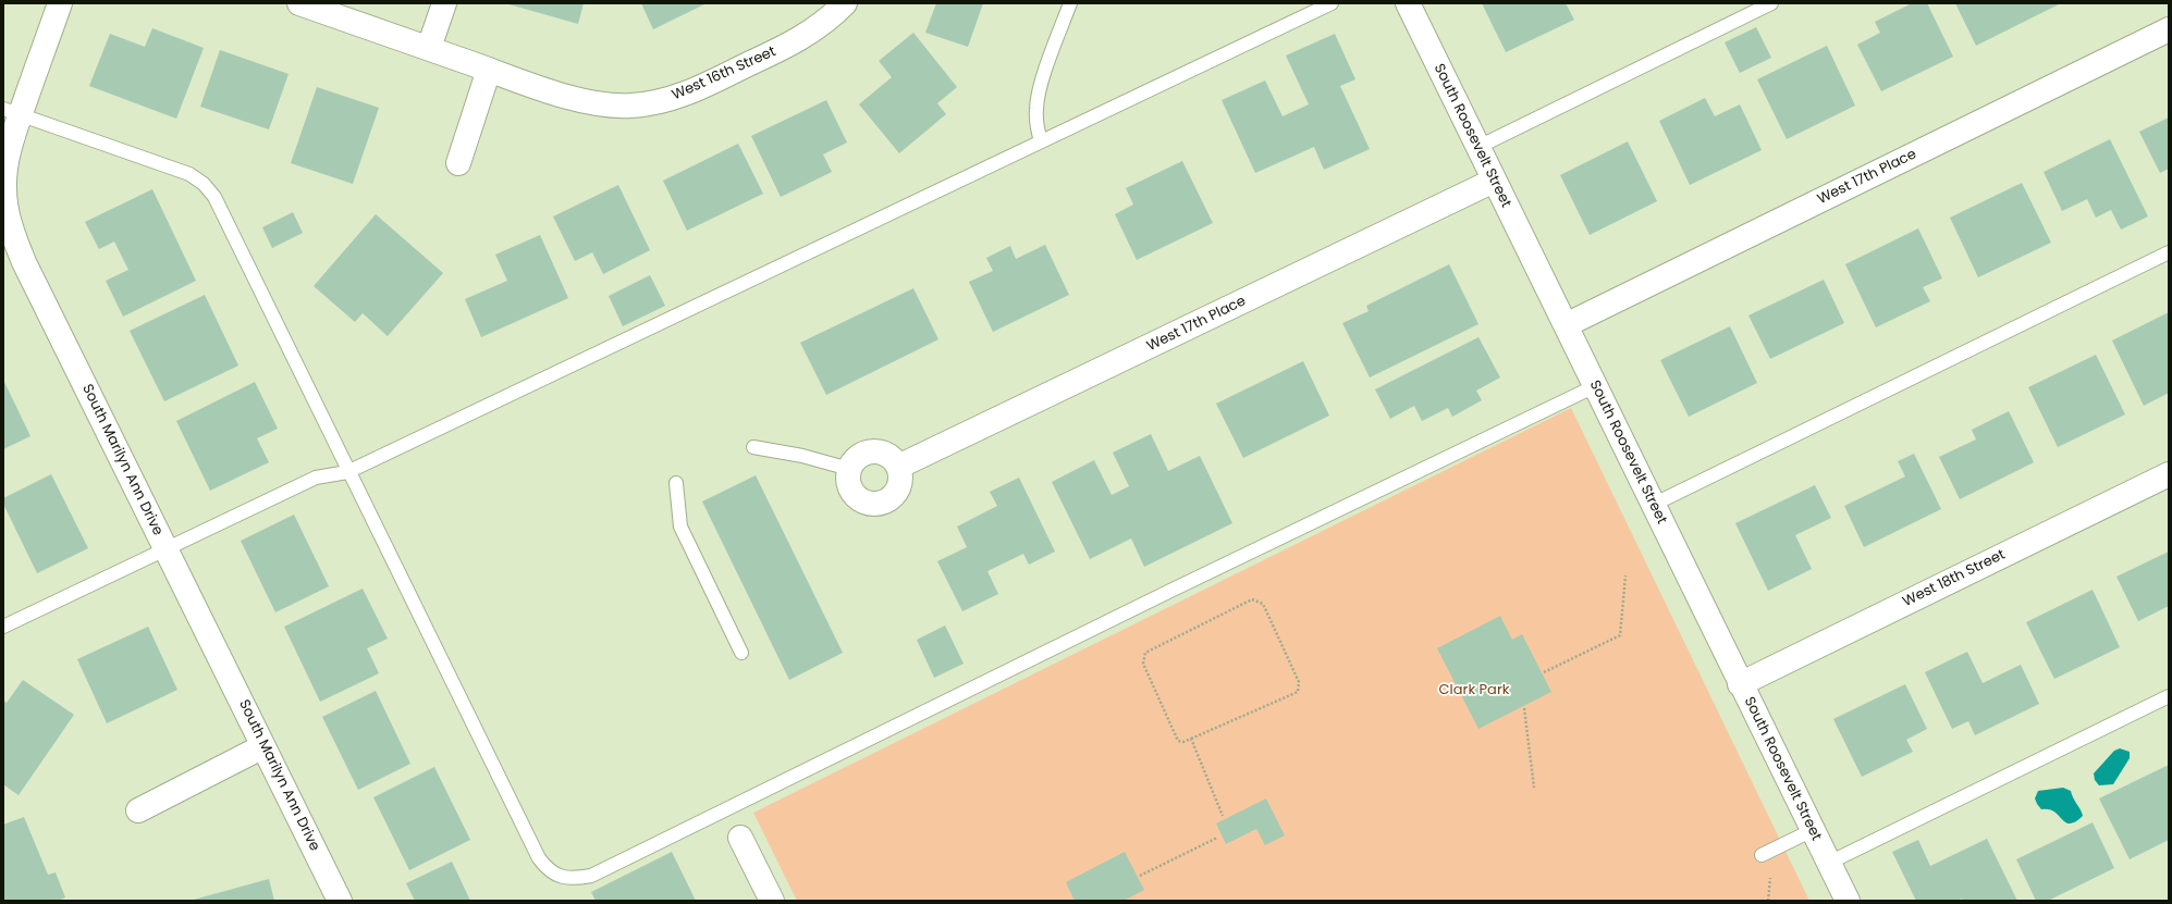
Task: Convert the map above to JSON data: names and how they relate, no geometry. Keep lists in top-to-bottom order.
{
  "streets": {
    "street": [
      "West 16th Street",
      "South Roosevelt Street",
      "West 17th Place",
      "South Marilyn Ann Drive",
      "West 18th Street"
    ]
  },
  "crossings": [
    ["South Roosevelt Street", "West 17th Place"],
    ["South Roosevelt Street", "West 18th Street"]
  ],
  "parks": ["Clark Park"]
}
